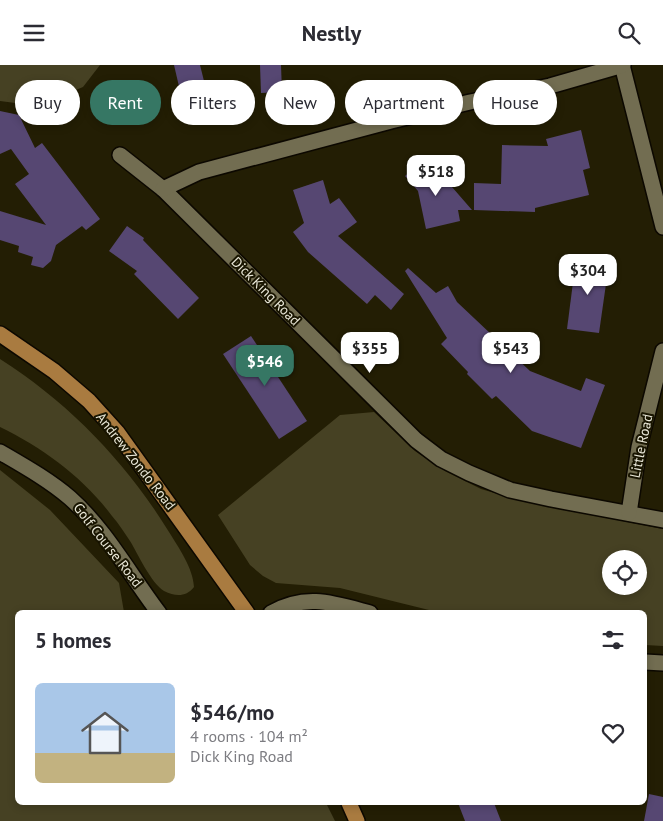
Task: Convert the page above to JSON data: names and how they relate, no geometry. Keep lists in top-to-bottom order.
{
  "streets": {
    "main road": ["Andrew Zondo Road"],
    "street": ["Dick King Road", "Little Road", "Golf Course Road"]
  },
  "crossings": [
    ["Dick King Road", "Little Road"]
  ],
  "page": {
    "header": "Nestly",
    "chip": [
      "Buy",
      "Rent",
      "Filters",
      "New",
      "Apartment",
      "House"
    ],
    "price": [
      "$518",
      "$304",
      "$355",
      "$543",
      "$546"
    ],
    "heading": "5 homes",
    "list": [
      {
        "name": "$546/mo",
        "note": "4 rooms · 104 m² · Dick King Road"
      }
    ]
  }
}
